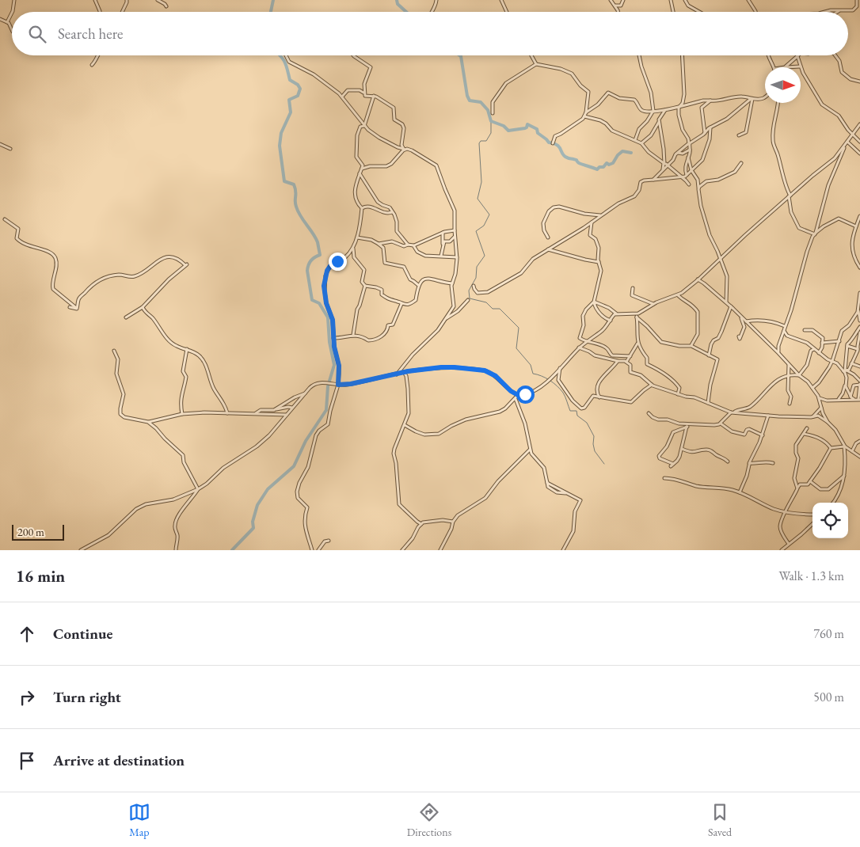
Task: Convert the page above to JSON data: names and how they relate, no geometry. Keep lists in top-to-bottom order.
{
  "scale_bar": "200 m",
  "north": "right",
  "page": {
    "search": "Search here",
    "scale": "200 m",
    "heading": ["16 min", "Walk · 1.3 km"],
    "list": [
      ["Continue", "760 m"],
      ["Turn right", "500 m"],
      "Arrive at destination"
    ],
    "nav": ["Map", "Directions", "Saved"]
  }
}
